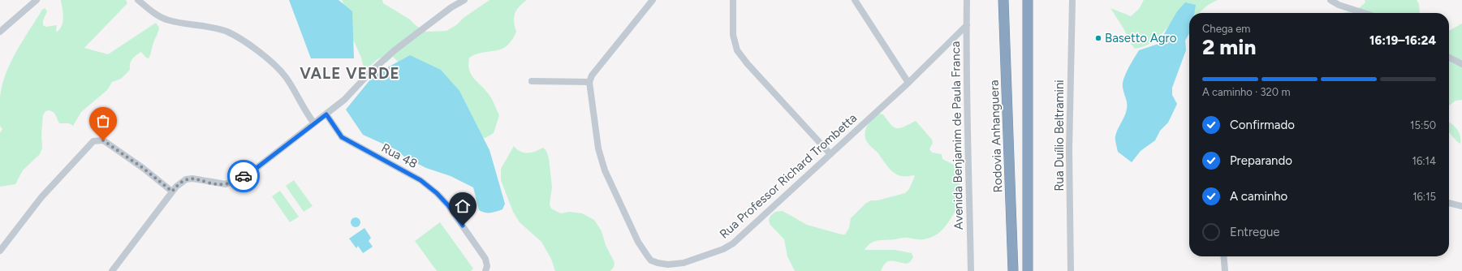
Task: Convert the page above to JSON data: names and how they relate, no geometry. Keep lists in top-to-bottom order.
{
  "streets": {
    "highway": ["Rodovia Anhanguera"],
    "street": [
      "Avenida Benjamim de Paula Franca",
      "Rua Duílio Beltramini",
      "Rua 48",
      "Rua Professor Richard Trombetta"
    ]
  },
  "crossings": [
    ["Avenida Benjamim de Paula Franca", "Rua Professor Richard Trombetta"]
  ],
  "districts": ["VALE VERDE"],
  "places": ["Basetto Agro"],
  "page": {
    "heading": ["2 min", "Chega em", "16:19–16:24"],
    "bar": "A caminho · 320 m",
    "list": [
      ["Confirmado", "15:50"],
      ["Preparando", "16:14"],
      ["A caminho", "16:15"],
      "Entregue"
    ]
  }
}
